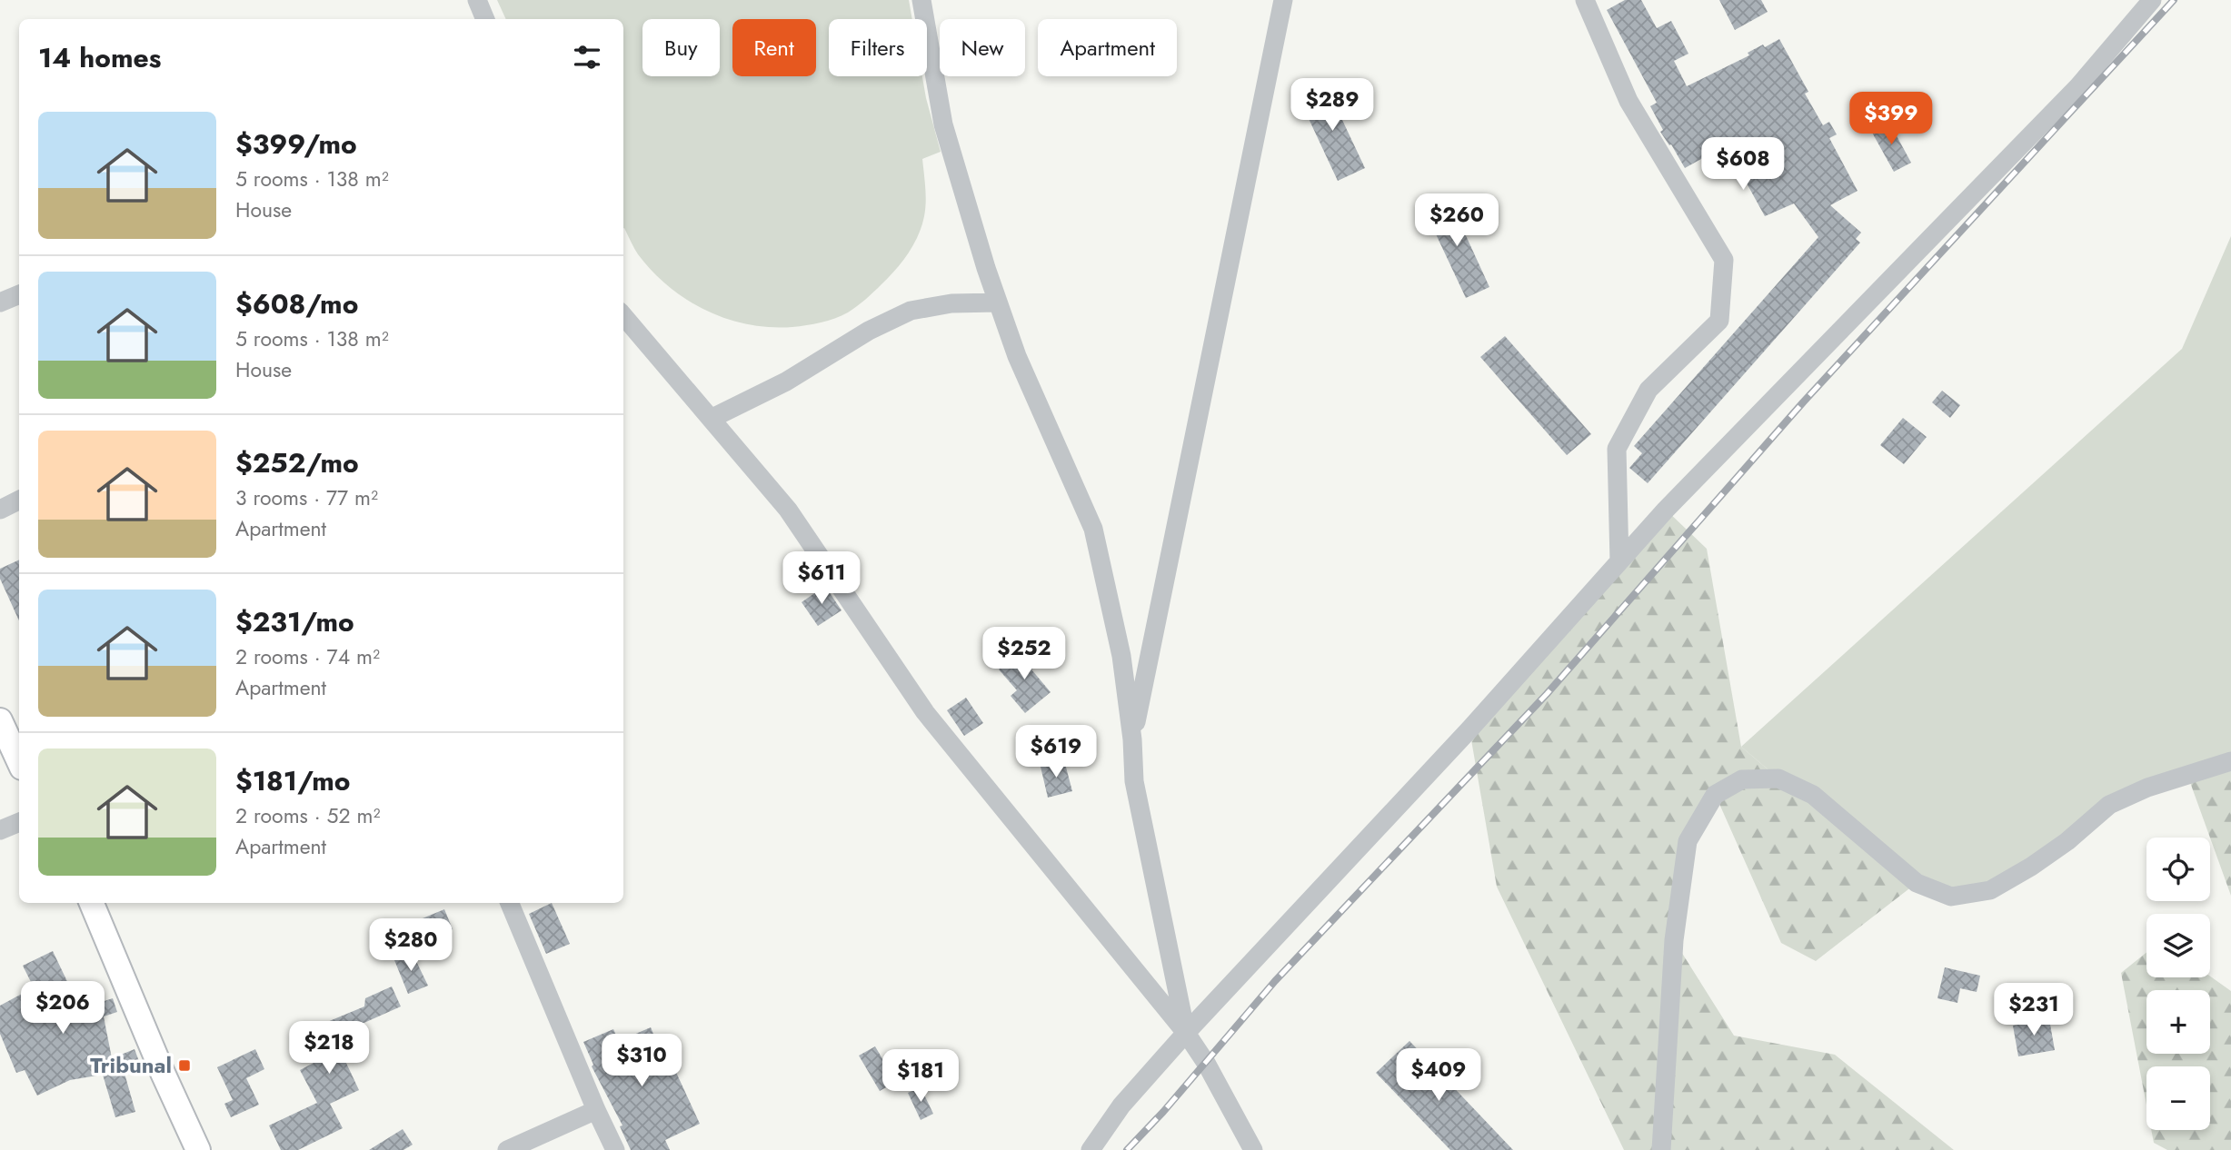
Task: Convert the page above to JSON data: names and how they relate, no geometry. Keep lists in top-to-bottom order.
{
  "places": {
    "transit": ["Tribunal"]
  },
  "page": {
    "chip": [
      "Buy",
      "Rent",
      "Filters",
      "New",
      "Apartment"
    ],
    "heading": "14 homes",
    "price": [
      "$289",
      "$399",
      "$608",
      "$260",
      "$611",
      "$252",
      "$619",
      "$280",
      "$206",
      "$231",
      "$218",
      "$310",
      "$409",
      "$181"
    ],
    "list": [
      {
        "name": "$399/mo",
        "note": "5 rooms · 138 m² · House"
      },
      {
        "name": "$608/mo",
        "note": "5 rooms · 138 m² · House"
      },
      {
        "name": "$252/mo",
        "note": "3 rooms · 77 m² · Apartment"
      },
      {
        "name": "$231/mo",
        "note": "2 rooms · 74 m² · Apartment"
      },
      {
        "name": "$181/mo",
        "note": "2 rooms · 52 m² · Apartment"
      }
    ],
    "map_buttons": ["+", "−"]
  }
}
